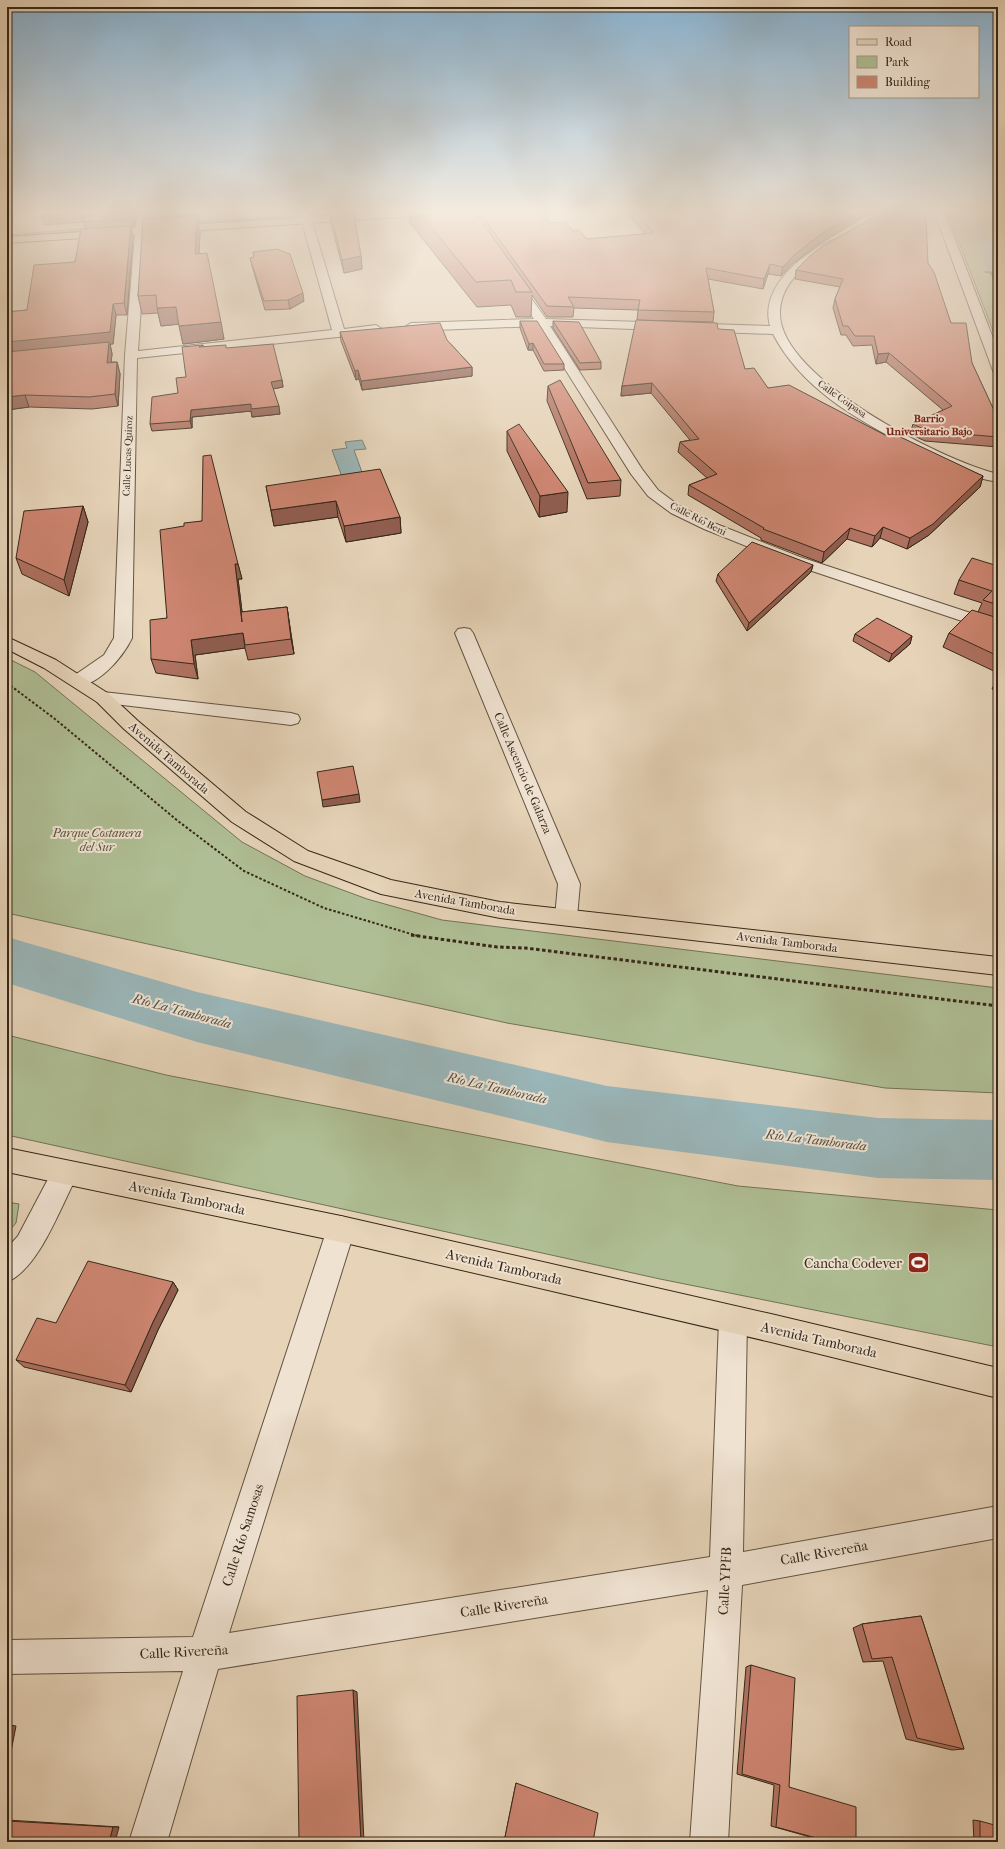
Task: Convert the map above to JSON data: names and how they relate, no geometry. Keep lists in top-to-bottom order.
{
  "streets": {
    "main road": ["Avenida Tamborada"],
    "street": [
      "Calle Coipasa",
      "Calle Lucas Quiroz",
      "Calle Río Beni",
      "Calle Ascencio de Galarza",
      "Calle Río Samosas",
      "Calle Rivereña",
      "Calle YPFB"
    ]
  },
  "crossings": [
    ["Calle Lucas Quiroz", "Avenida Tamborada"],
    ["Avenida Tamborada", "Calle Ascencio de Galarza"],
    ["Avenida Tamborada", "Calle Río Samosas"],
    ["Avenida Tamborada", "Calle YPFB"],
    ["Calle Río Samosas", "Calle Rivereña"],
    ["Calle Rivereña", "Calle YPFB"]
  ],
  "districts": ["Barrio Universitario Bajo"],
  "water": ["Río La Tamborada"],
  "parks": ["Parque Costanera del Sur"],
  "places": {
    "sports": ["Cancha Codever"]
  },
  "legend": ["Road", "Park", "Building"]
}
